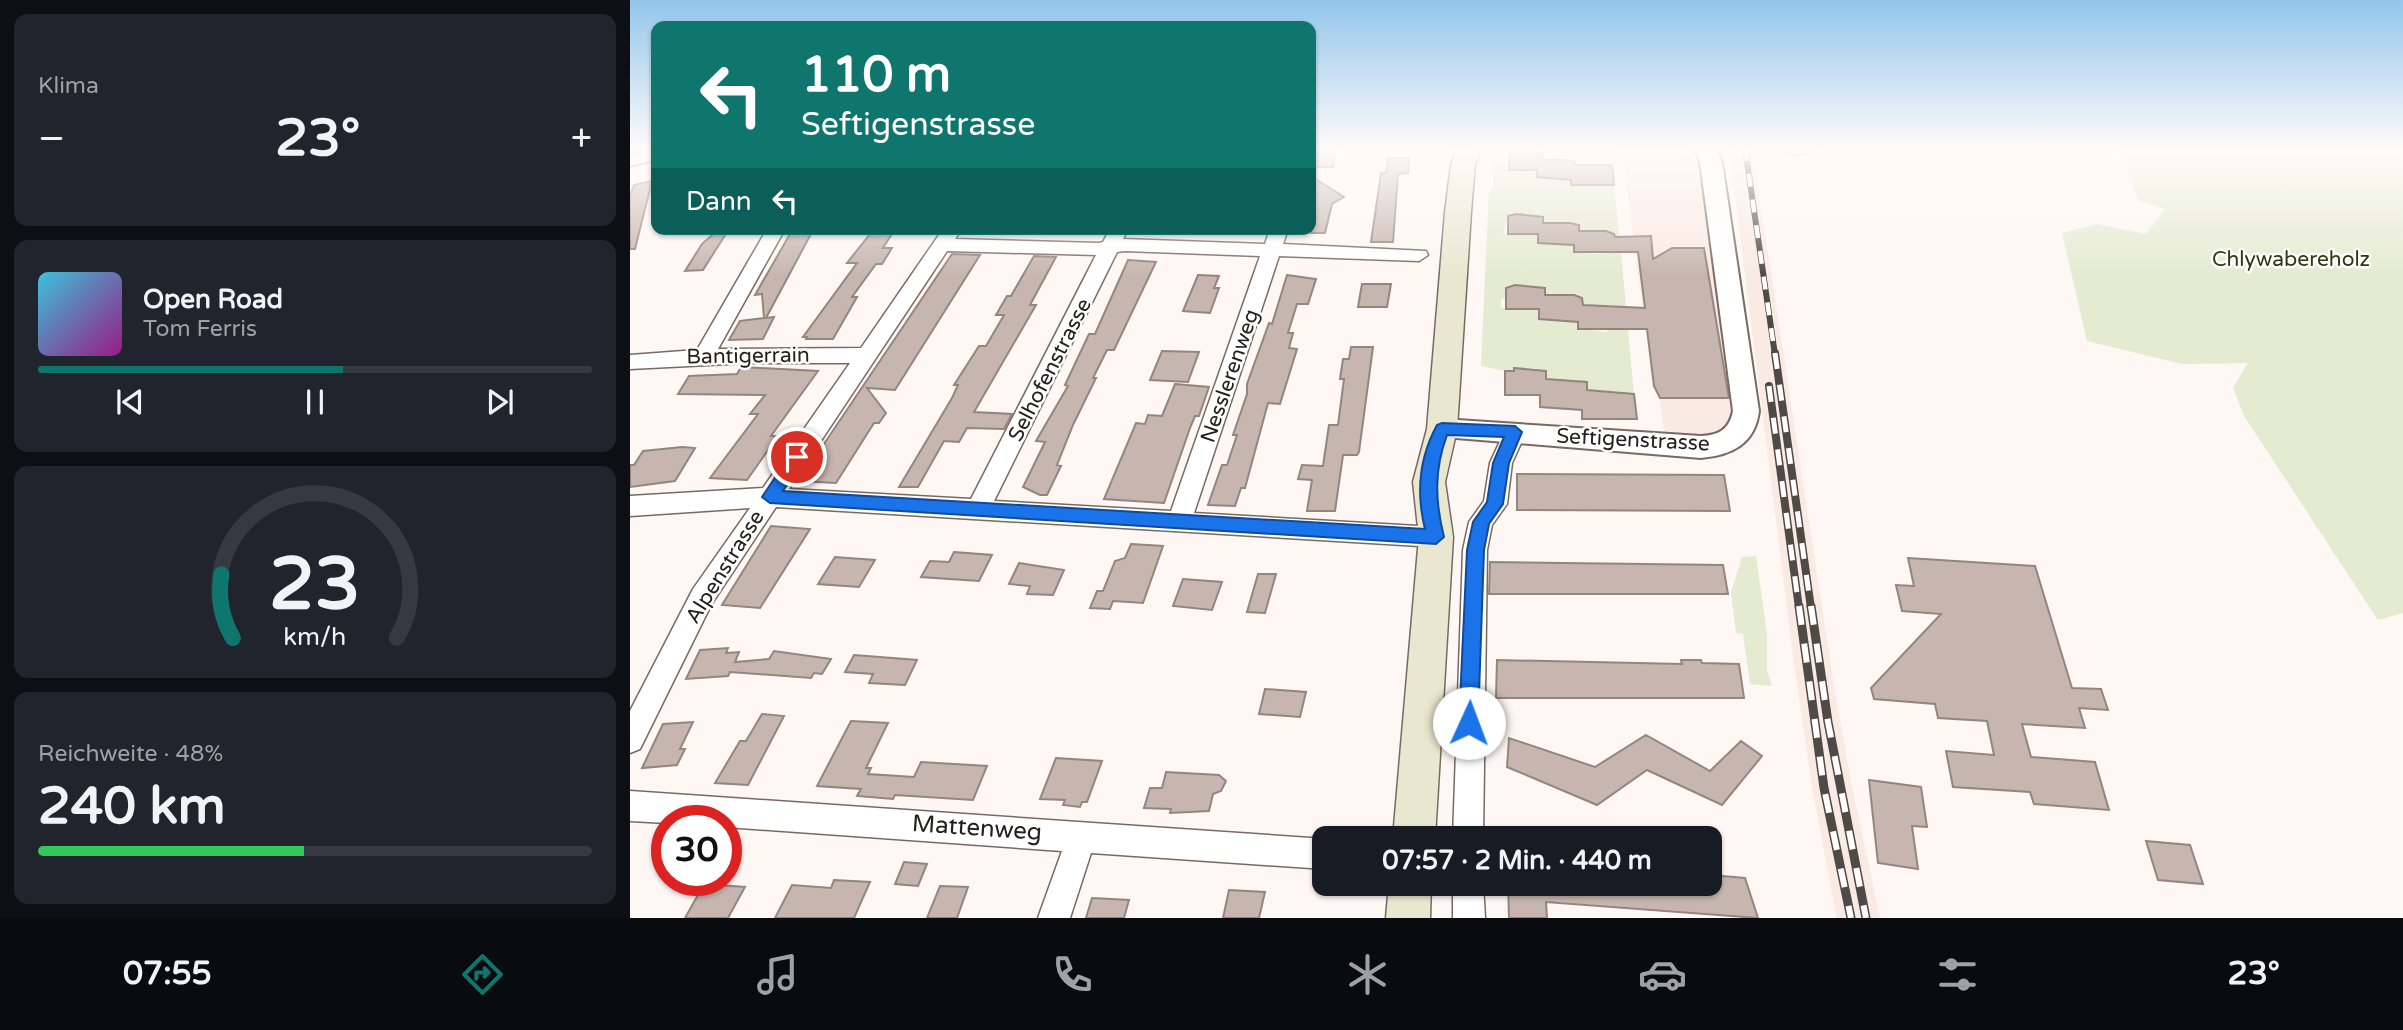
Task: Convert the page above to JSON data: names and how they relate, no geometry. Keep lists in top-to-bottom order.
{
  "streets": {
    "street": [
      "Bantigerrain",
      "Selhofenstrasse",
      "Nesslerenweg",
      "Seftigenstrasse",
      "Alpenstrasse",
      "Mattenweg"
    ]
  },
  "crossings": [
    ["Bantigerrain", "Alpenstrasse"]
  ],
  "parks": ["Chlywabereholz"],
  "page": {
    "tile": [
      "Klima",
      ["Reichweite · 48%", "240 km"]
    ],
    "turn": ["110 m", "Seftigenstrasse"],
    "heat": ["−", "23°", "+"],
    "then": "Dann",
    "song": ["Open Road", "Tom Ferris"],
    "limit": "30",
    "trip": "07:57 · 2 Min. · 440 m",
    "tabs": ["07:55", "23°"],
    "gauge": ["23", "km/h"]
  }
}
